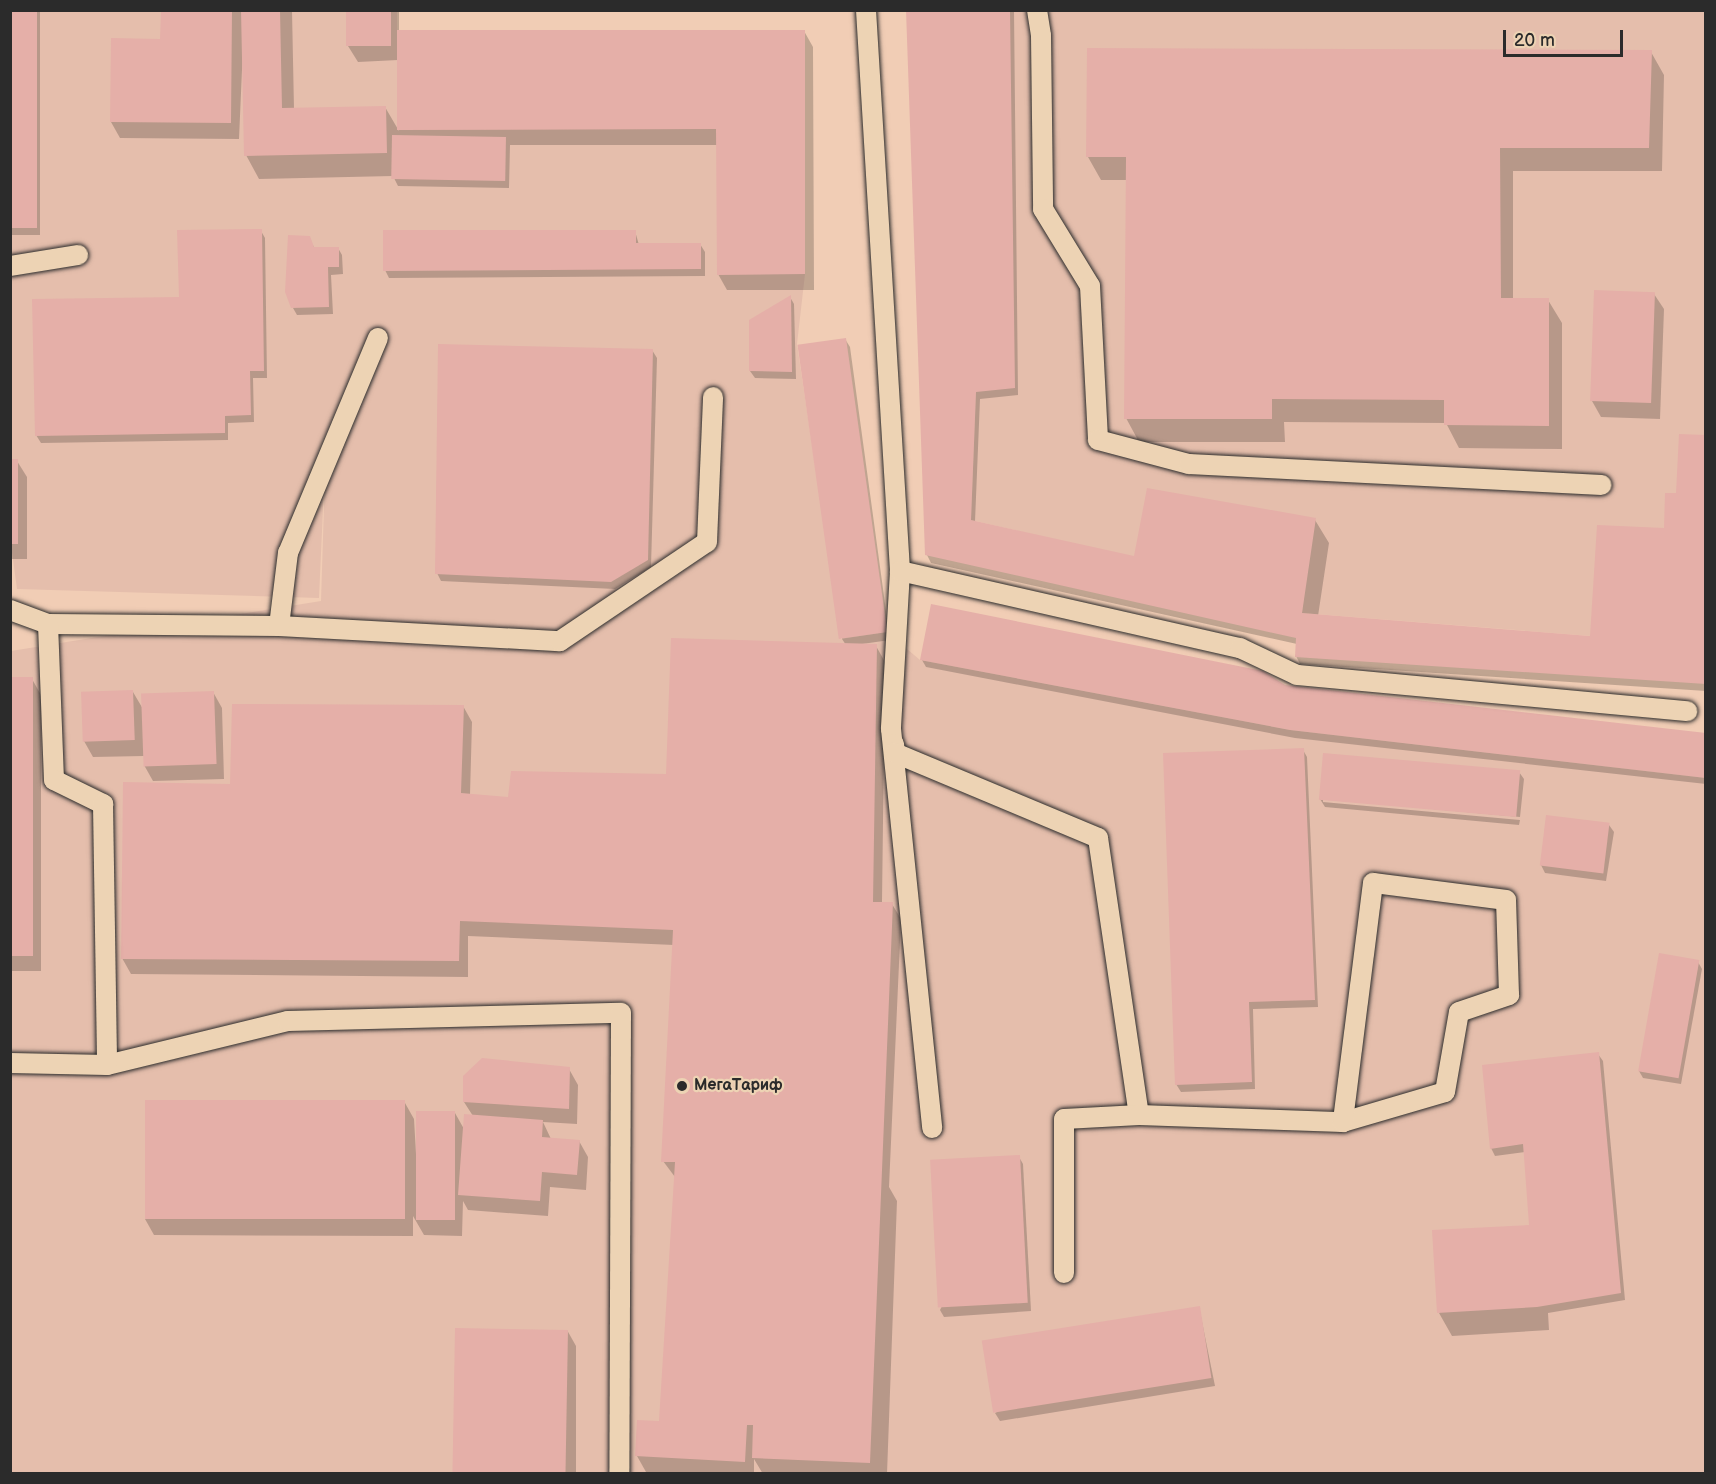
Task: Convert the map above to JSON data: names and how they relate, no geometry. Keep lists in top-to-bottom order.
{
  "places": ["МегаТариф"],
  "scale_bar": "20 m"
}
